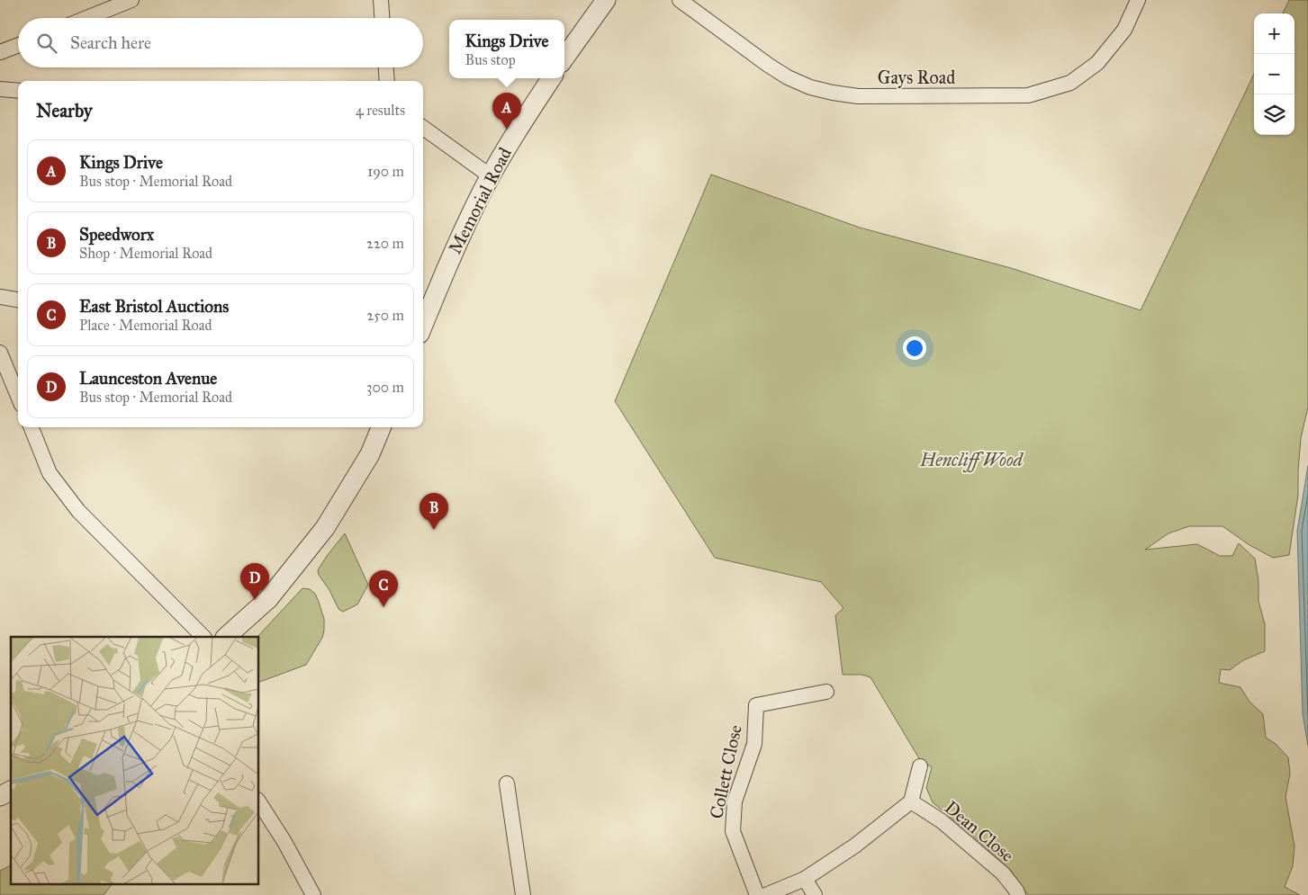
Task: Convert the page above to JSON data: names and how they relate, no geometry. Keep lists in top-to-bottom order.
{
  "streets": {
    "street": [
      "Gays Road",
      "Memorial Road",
      "Collett Close",
      "Dean Close"
    ]
  },
  "parks": ["Hencliff Wood"],
  "page": {
    "map_buttons": ["+", "−"],
    "search": "Search here",
    "popup": ["Kings Drive", "Bus stop"],
    "heading": ["Nearby", "4 results"],
    "pins": [
      "A",
      "B",
      "D",
      "C"
    ],
    "list": [
      {
        "mark": "A",
        "name": "Kings Drive",
        "note": "Bus stop · Memorial Road",
        "value": "190 m"
      },
      {
        "mark": "B",
        "name": "Speedworx",
        "note": "Shop · Memorial Road",
        "value": "220 m"
      },
      {
        "mark": "C",
        "name": "East Bristol Auctions",
        "note": "Place · Memorial Road",
        "value": "250 m"
      },
      {
        "mark": "D",
        "name": "Launceston Avenue",
        "note": "Bus stop · Memorial Road",
        "value": "300 m"
      }
    ]
  }
}
